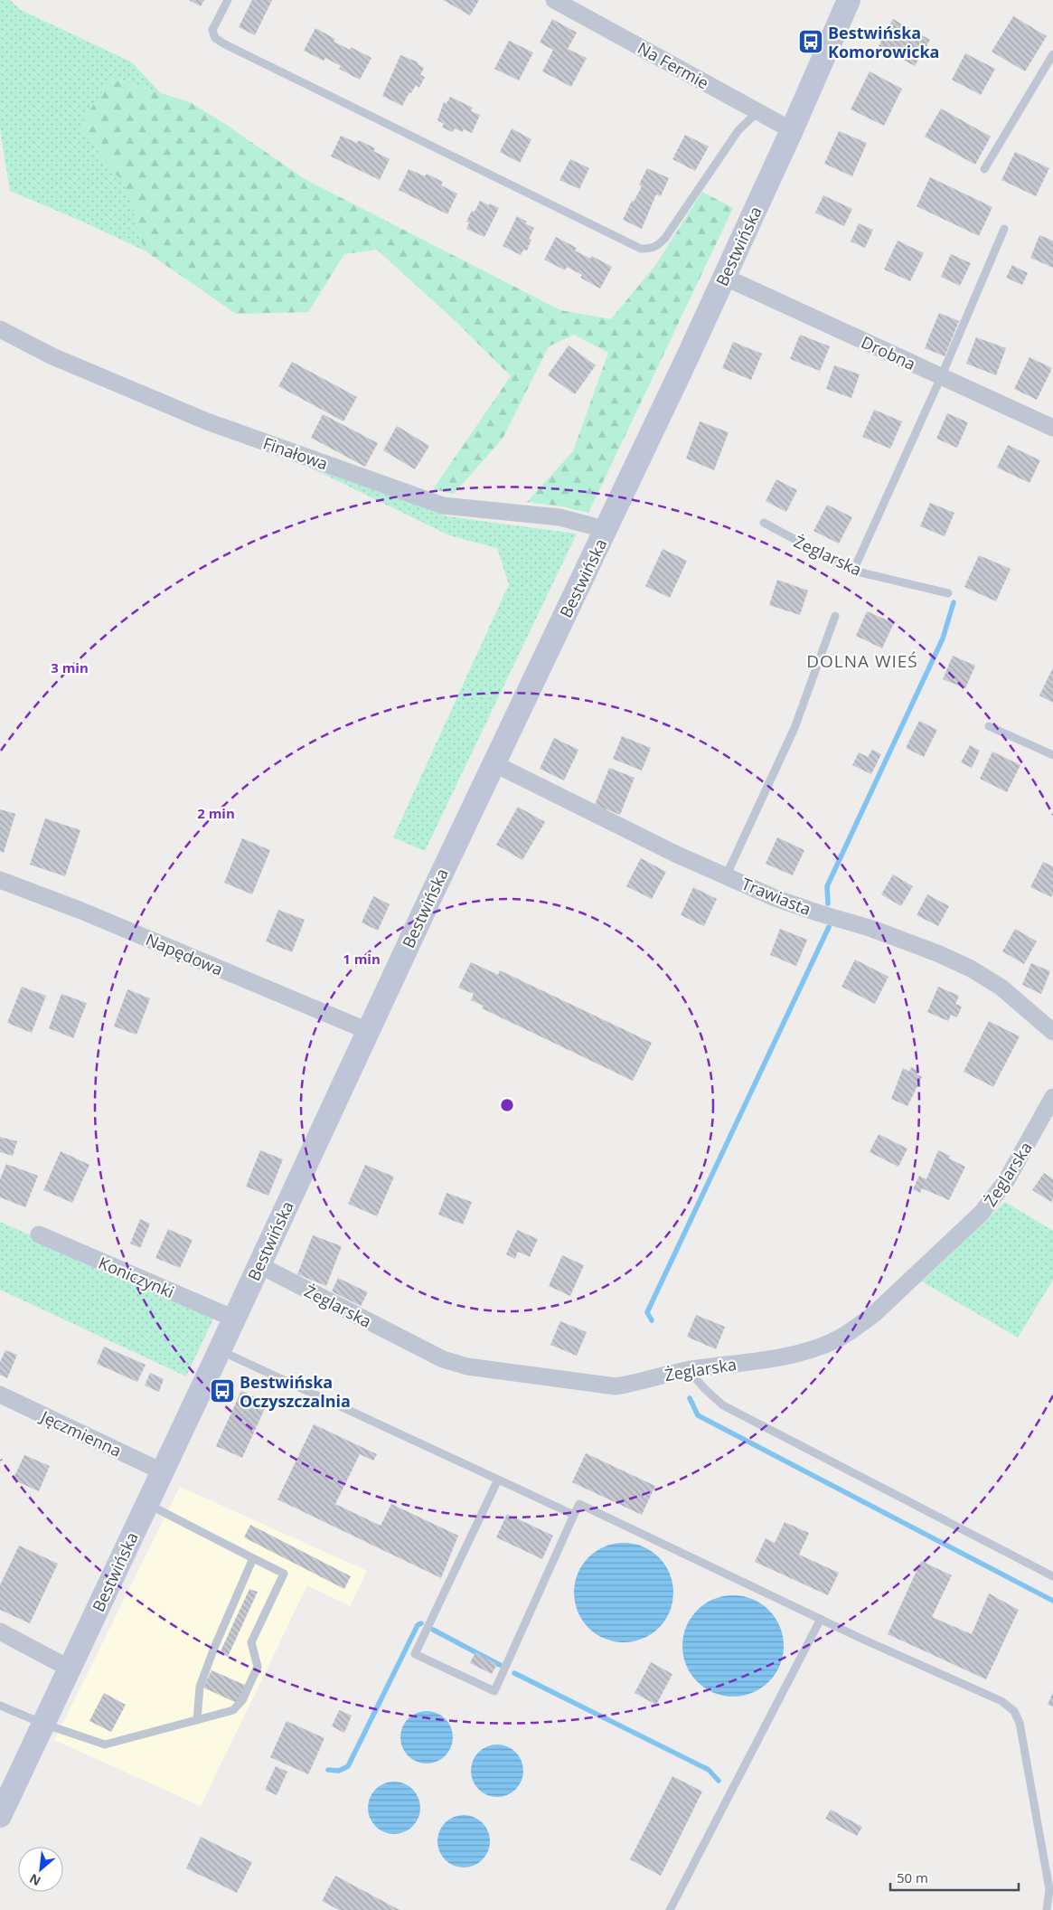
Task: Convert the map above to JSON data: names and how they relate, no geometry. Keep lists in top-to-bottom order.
{
  "streets": {
    "street": [
      "Na Fermie",
      "Bestwińska",
      "Drobna",
      "Finałowa",
      "Żeglarska",
      "Trawiasta",
      "Napędowa",
      "Koniczynki",
      "Jęczmienna"
    ]
  },
  "crossings": [
    ["Na Fermie", "Bestwińska"],
    ["Bestwińska", "Drobna"],
    ["Bestwińska", "Finałowa"],
    ["Bestwińska", "Żeglarska"],
    ["Bestwińska", "Trawiasta"],
    ["Bestwińska", "Napędowa"],
    ["Bestwińska", "Koniczynki"],
    ["Bestwińska", "Jęczmienna"]
  ],
  "districts": ["DOLNA WIEŚ"],
  "places": {
    "bus stop": ["Bestwińska Komorowicka", "Bestwińska Oczyszczalnia"]
  },
  "scale_bar": "50 m",
  "north": "bottom left",
  "rings": ["3 min", "2 min", "1 min"]
}
